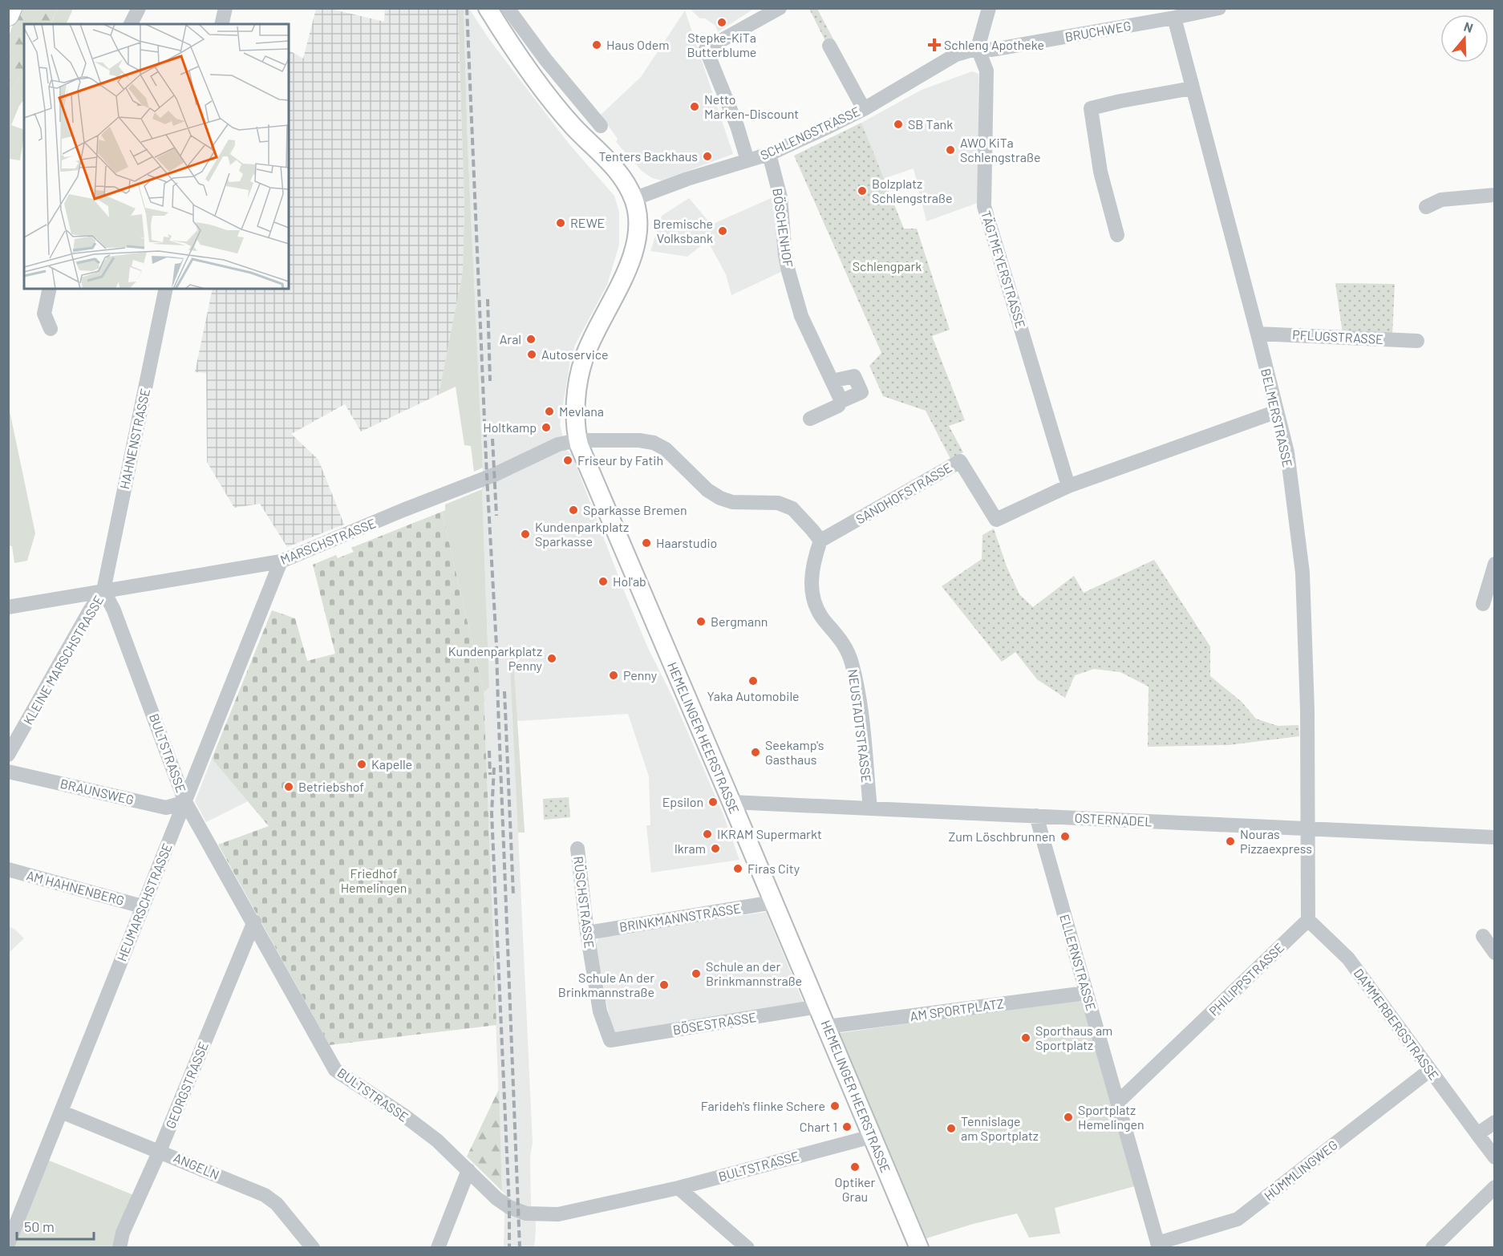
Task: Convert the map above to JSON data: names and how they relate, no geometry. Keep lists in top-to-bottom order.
{
  "streets": {
    "main road": ["HEMELINGER HEERSTRASSE"],
    "street": [
      "BRUCHWEG",
      "SCHLENGSTRASSE",
      "BÖSCHENHOF",
      "TÄGTMEYERSTRASSE",
      "PFLUGSTRASSE",
      "BELMERSTRASSE",
      "HAHNENSTRASSE",
      "SANDHOFSTRASSE",
      "MARSCHSTRASSE",
      "KLEINE MARSCHSTRASSE",
      "NEUSTADTSTRASSE",
      "BULTSTRASSE",
      "BRAUNSWEG",
      "OSTERNADEL",
      "AM HAHNENBERG",
      "HEUMARSCHSTRASSE",
      "RÜSCHSTRASSE",
      "BRINKMANNSTRASSE",
      "ELLERNSTRASSE",
      "PHILIPPSTRASSE",
      "AM SPORTPLATZ",
      "BÖSESTRASSE",
      "DAMMERBERGSTRASSE",
      "GEORGSTRASSE",
      "ANGELN",
      "HÜMMLINGWEG"
    ]
  },
  "crossings": [
    ["BRUCHWEG", "SCHLENGSTRASSE"],
    ["BRUCHWEG", "TÄGTMEYERSTRASSE"],
    ["BRUCHWEG", "BELMERSTRASSE"],
    ["SCHLENGSTRASSE", "BÖSCHENHOF"],
    ["SCHLENGSTRASSE", "TÄGTMEYERSTRASSE"],
    ["SCHLENGSTRASSE", "HEMELINGER HEERSTRASSE"],
    ["TÄGTMEYERSTRASSE", "SANDHOFSTRASSE"],
    ["PFLUGSTRASSE", "BELMERSTRASSE"],
    ["BELMERSTRASSE", "SANDHOFSTRASSE"],
    ["BELMERSTRASSE", "OSTERNADEL"],
    ["HAHNENSTRASSE", "MARSCHSTRASSE"],
    ["HAHNENSTRASSE", "KLEINE MARSCHSTRASSE"],
    ["HAHNENSTRASSE", "BULTSTRASSE"],
    ["SANDHOFSTRASSE", "NEUSTADTSTRASSE"],
    ["MARSCHSTRASSE", "KLEINE MARSCHSTRASSE"],
    ["MARSCHSTRASSE", "HEMELINGER HEERSTRASSE"],
    ["MARSCHSTRASSE", "BULTSTRASSE"],
    ["MARSCHSTRASSE", "HEUMARSCHSTRASSE"],
    ["KLEINE MARSCHSTRASSE", "BULTSTRASSE"],
    ["NEUSTADTSTRASSE", "OSTERNADEL"],
    ["HEMELINGER HEERSTRASSE", "BULTSTRASSE"],
    ["HEMELINGER HEERSTRASSE", "OSTERNADEL"],
    ["HEMELINGER HEERSTRASSE", "BRINKMANNSTRASSE"],
    ["HEMELINGER HEERSTRASSE", "AM SPORTPLATZ"],
    ["HEMELINGER HEERSTRASSE", "BÖSESTRASSE"],
    ["BULTSTRASSE", "BRAUNSWEG"],
    ["BULTSTRASSE", "HEUMARSCHSTRASSE"],
    ["BULTSTRASSE", "GEORGSTRASSE"],
    ["BRAUNSWEG", "HEUMARSCHSTRASSE"],
    ["OSTERNADEL", "ELLERNSTRASSE"],
    ["AM HAHNENBERG", "HEUMARSCHSTRASSE"],
    ["HEUMARSCHSTRASSE", "ANGELN"],
    ["RÜSCHSTRASSE", "BRINKMANNSTRASSE"],
    ["RÜSCHSTRASSE", "BÖSESTRASSE"],
    ["ELLERNSTRASSE", "PHILIPPSTRASSE"],
    ["ELLERNSTRASSE", "AM SPORTPLATZ"],
    ["ELLERNSTRASSE", "HÜMMLINGWEG"],
    ["PHILIPPSTRASSE", "DAMMERBERGSTRASSE"],
    ["DAMMERBERGSTRASSE", "HÜMMLINGWEG"],
    ["GEORGSTRASSE", "ANGELN"]
  ],
  "parks": ["Schlengpark", "Friedhof Hemelingen"],
  "places": {
    "other": [
      "Stepke-KiTa Butterblume",
      "Haus Odem",
      "Netto Marken-Discount",
      "SB Tank",
      "AWO KiTa Schlengstraße",
      "Tenters Backhaus",
      "Bolzplatz Schlengstraße",
      "REWE",
      "Bremische Volksbank",
      "Aral",
      "Autoservice",
      "Mevlana",
      "Holtkamp",
      "Friseur by Fatih",
      "Sparkasse Bremen",
      "Kundenparkplatz Sparkasse",
      "Haarstudio",
      "Hol'ab",
      "Bergmann",
      "Kundenparkplatz Penny",
      "Penny",
      "Yaka Automobile",
      "Seekamp's Gasthaus",
      "Kapelle",
      "Betriebshof",
      "Epsilon",
      "IKRAM Supermarkt",
      "Zum Löschbrunnen",
      "Nouras Pizzaexpress",
      "Ikram",
      "Firas City",
      "Schule an der Brinkmannstraße",
      "Schule An der Brinkmannstraße",
      "Sporthaus am Sportplatz",
      "Farideh's flinke Schere",
      "Sportplatz Hemelingen",
      "Chart 1",
      "Tennislage am Sportplatz",
      "Optiker Grau"
    ],
    "health": ["Schleng Apotheke"]
  },
  "scale_bar": "50 m",
  "north": "top"
}
